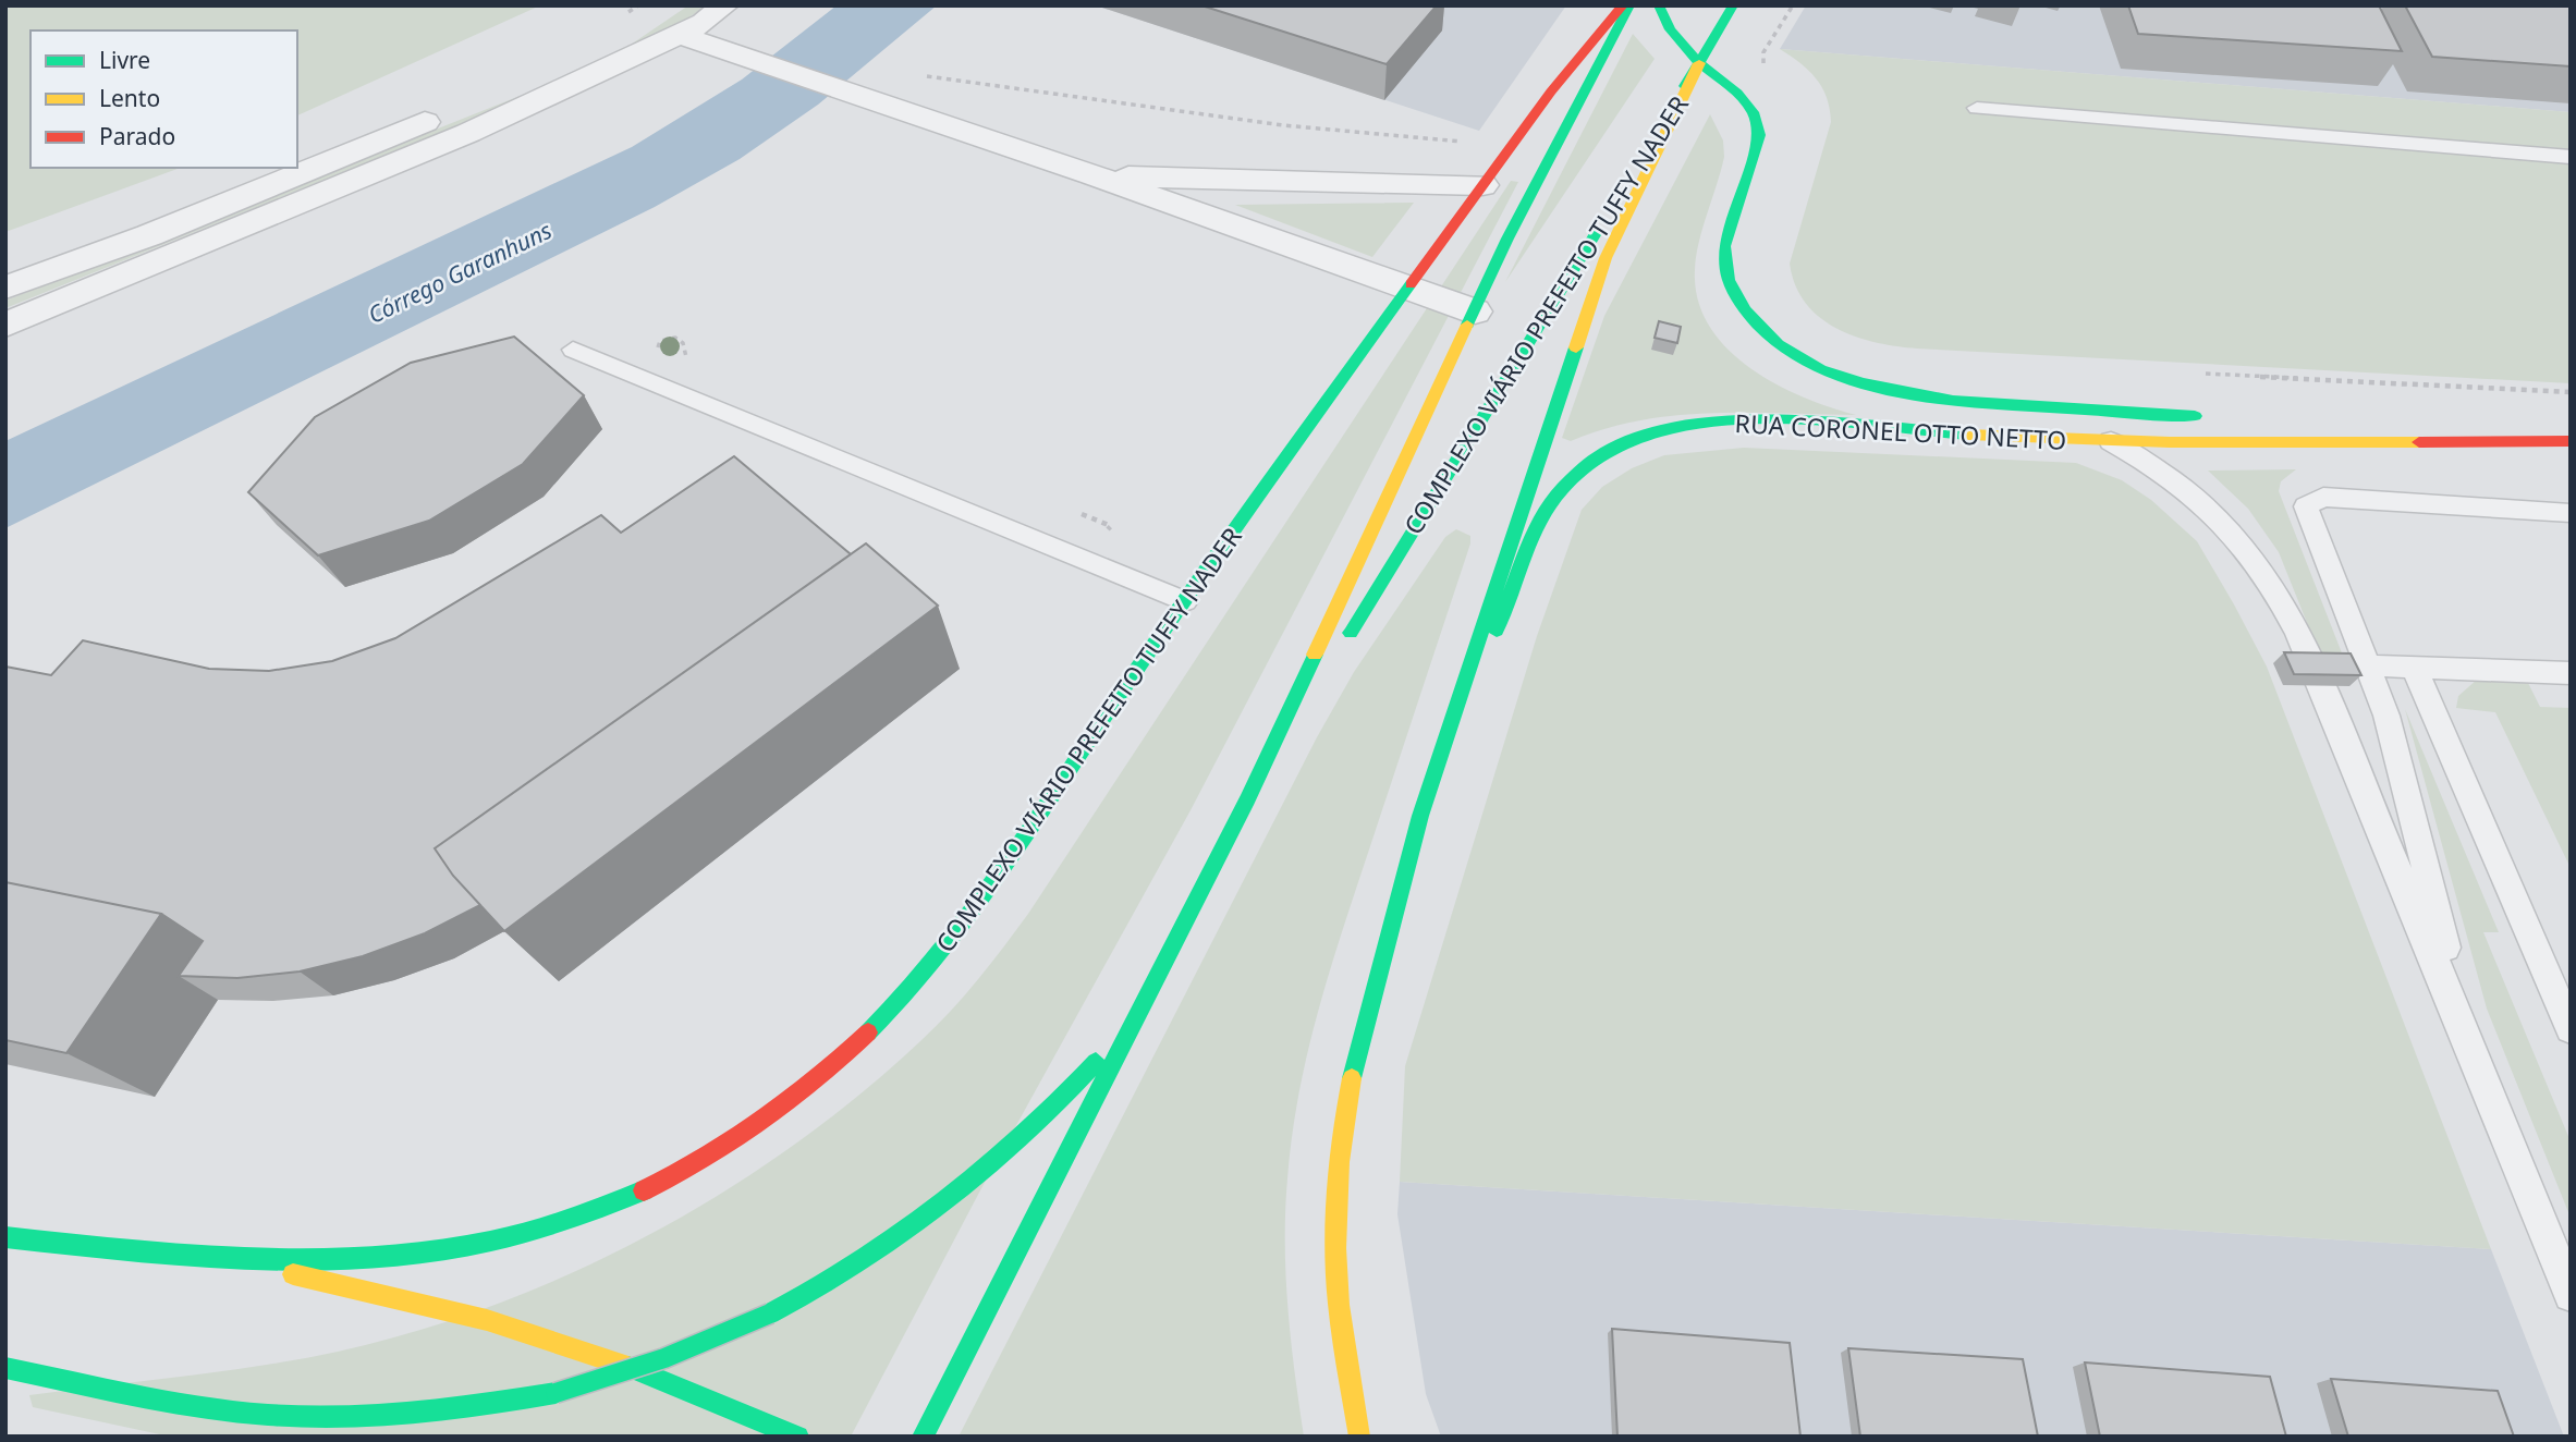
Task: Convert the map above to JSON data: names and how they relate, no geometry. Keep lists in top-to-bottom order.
{
  "streets": {
    "main road": ["COMPLEXO VIÁRIO PREFEITO TUFFY NADER", "RUA CORONEL OTTO NETTO"]
  },
  "crossings": [
    ["COMPLEXO VIÁRIO PREFEITO TUFFY NADER", "RUA CORONEL OTTO NETTO"]
  ],
  "water": ["Córrego Garanhuns"],
  "legend": ["Livre", "Lento", "Parado"]
}
